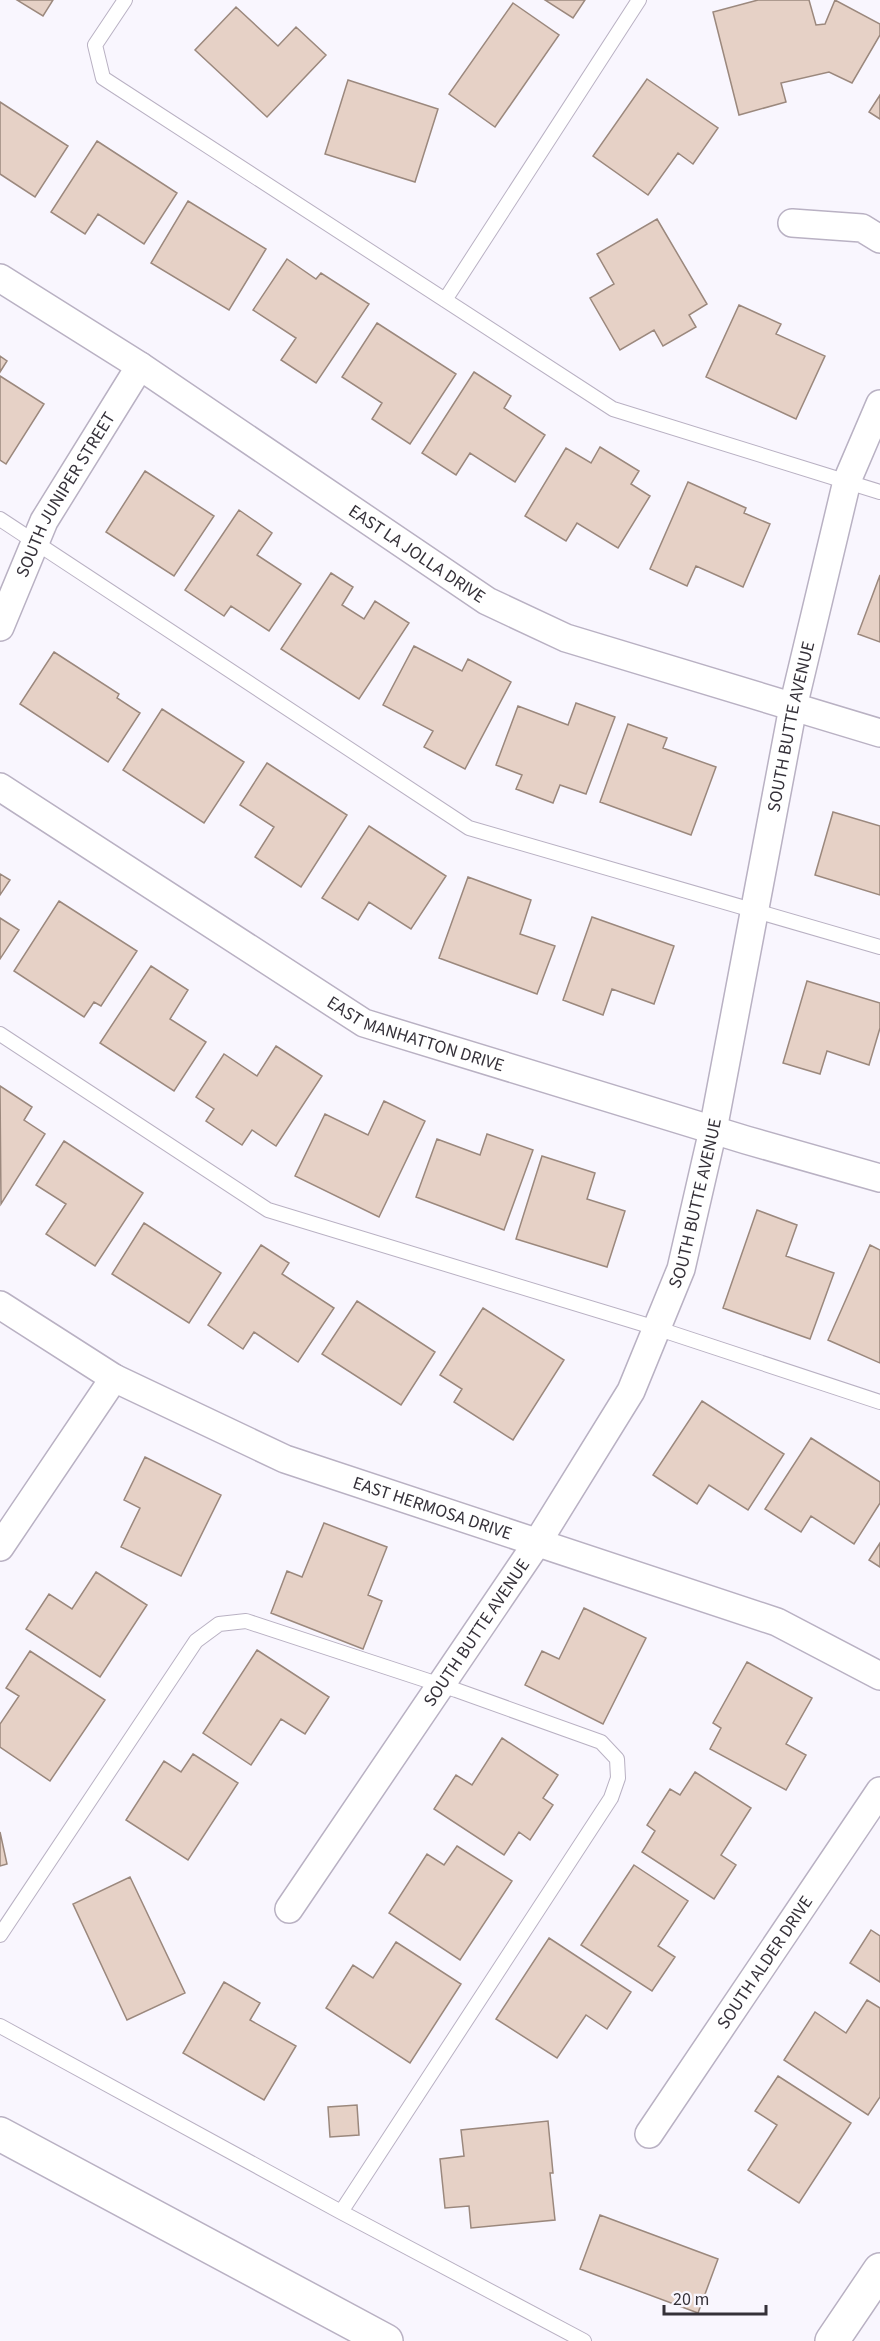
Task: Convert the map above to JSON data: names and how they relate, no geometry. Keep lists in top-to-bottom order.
{
  "streets": {
    "street": [
      "SOUTH JUNIPER STREET",
      "EAST LA JOLLA DRIVE",
      "SOUTH BUTTE AVENUE",
      "EAST MANHATTON DRIVE",
      "EAST HERMOSA DRIVE",
      "SOUTH ALDER DRIVE"
    ]
  },
  "crossings": [
    ["SOUTH JUNIPER STREET", "EAST LA JOLLA DRIVE"],
    ["EAST LA JOLLA DRIVE", "SOUTH BUTTE AVENUE"],
    ["SOUTH BUTTE AVENUE", "EAST MANHATTON DRIVE"],
    ["SOUTH BUTTE AVENUE", "EAST HERMOSA DRIVE"]
  ],
  "scale_bar": "20 m"
}
